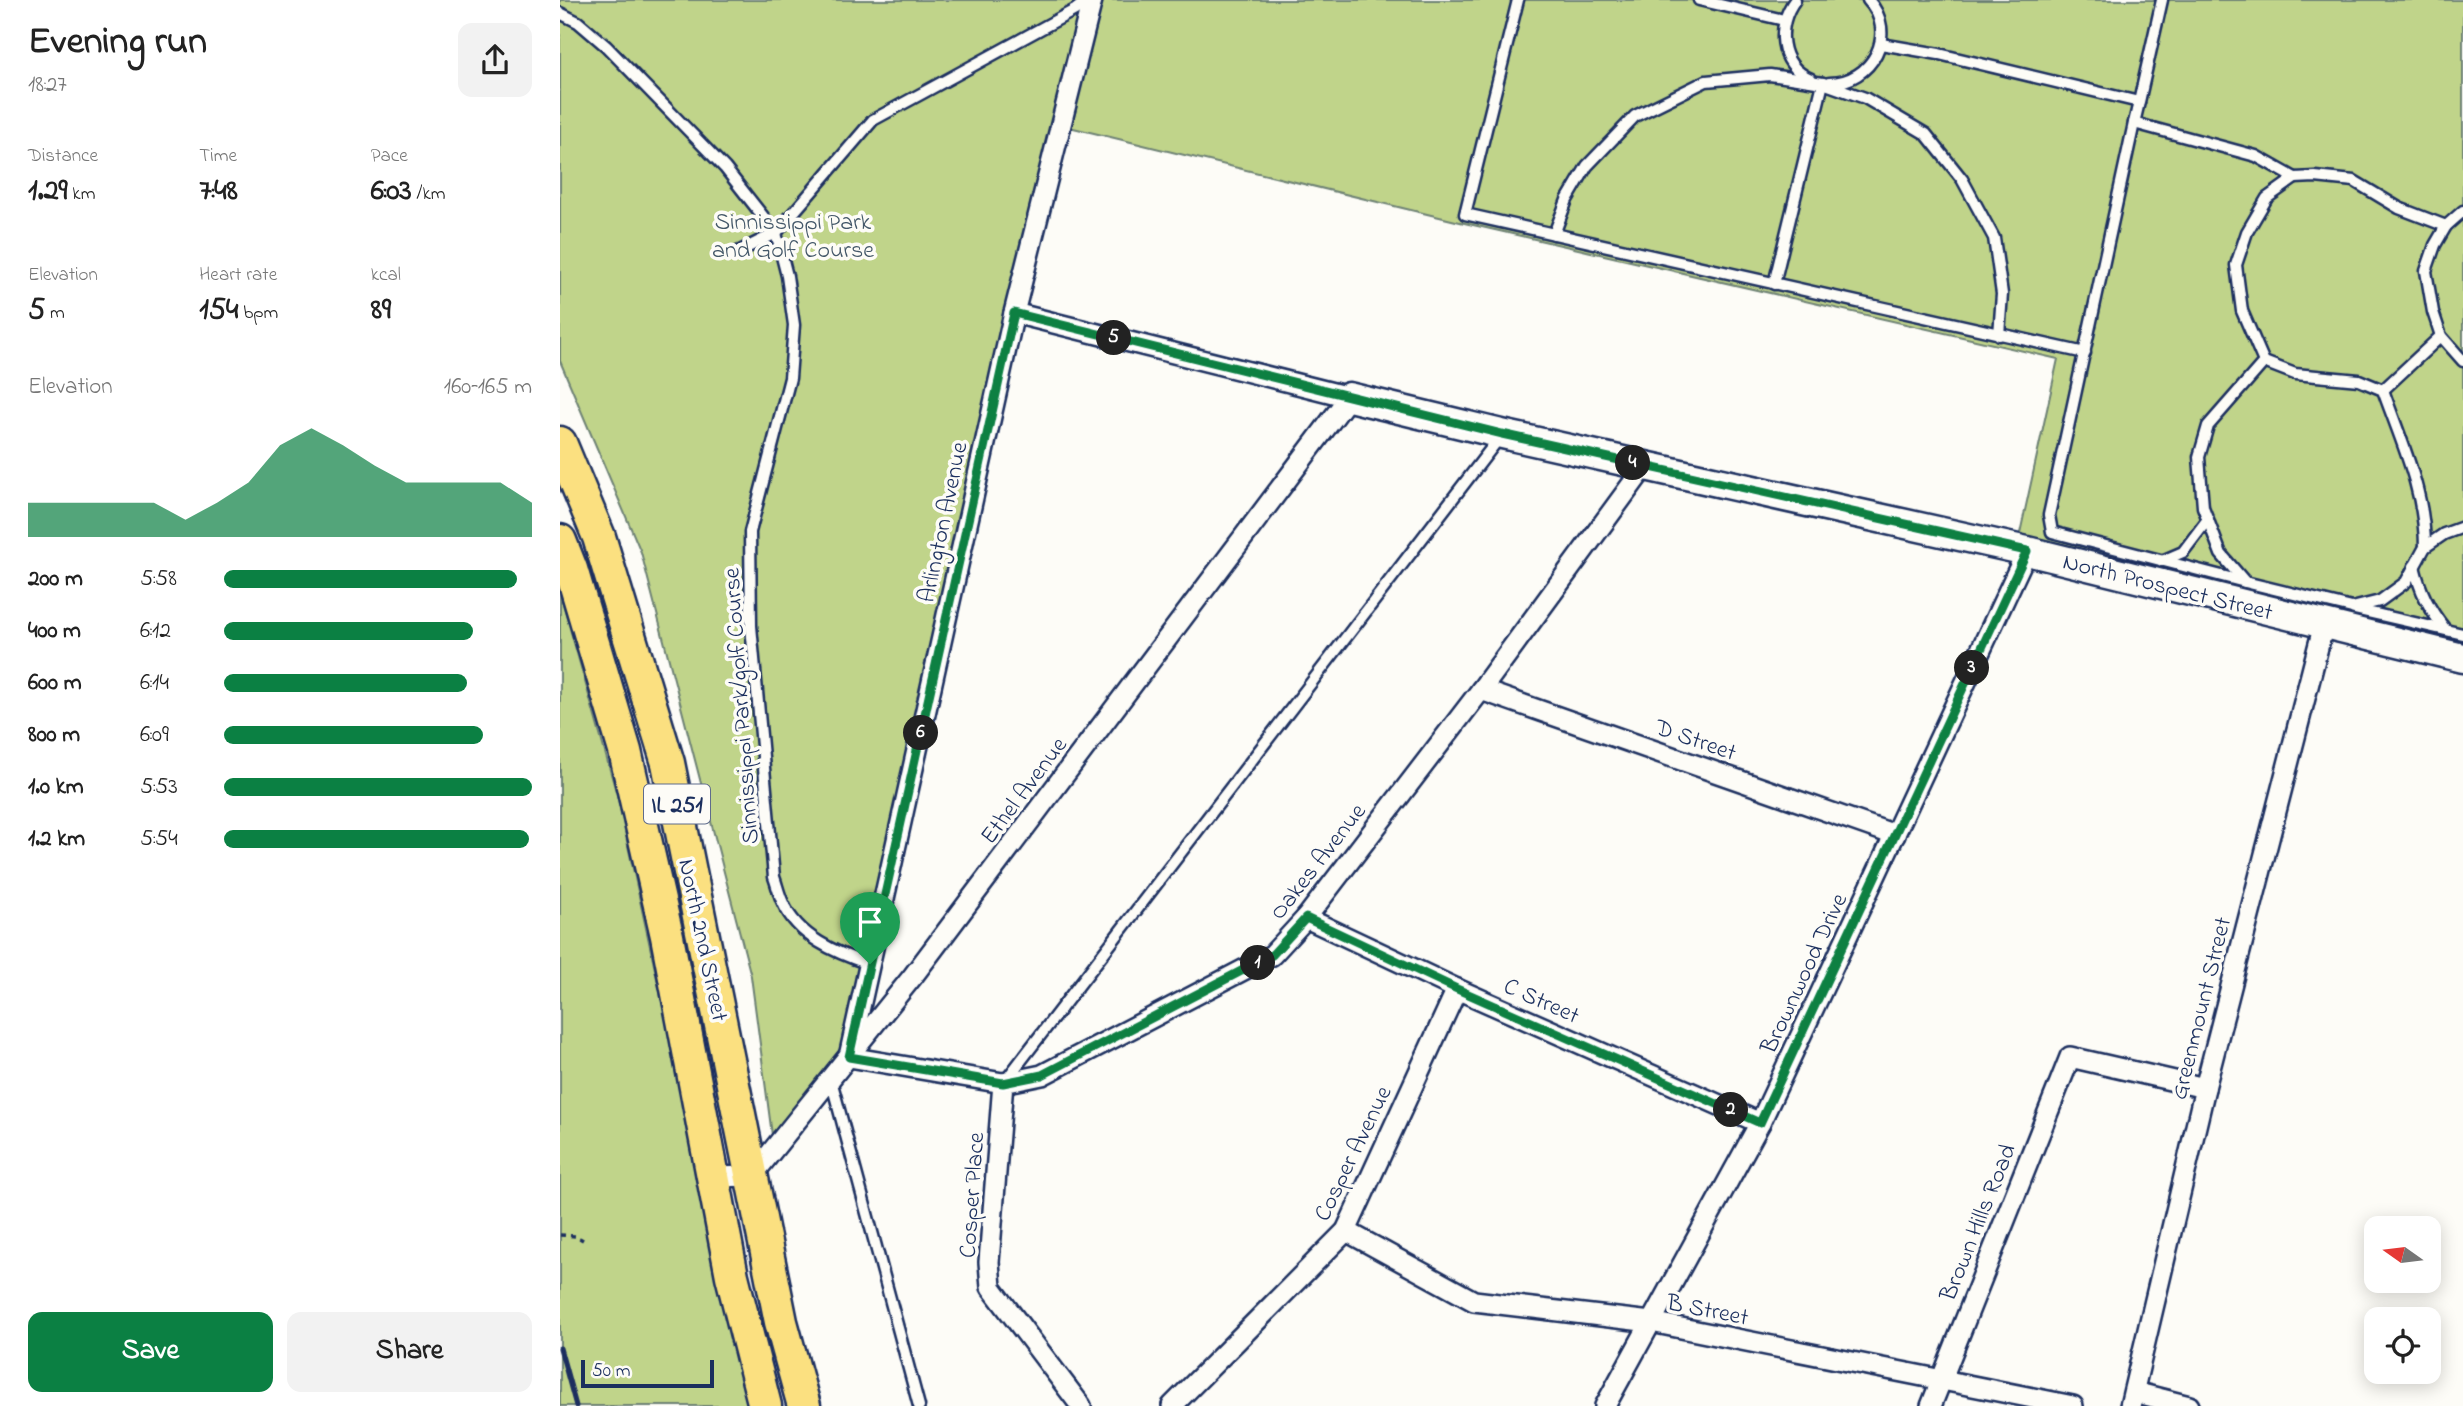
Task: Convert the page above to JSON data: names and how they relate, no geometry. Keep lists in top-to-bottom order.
{
  "streets": {
    "main road": ["IL 251", "North 2nd Street"],
    "street": [
      "Arlington Avenue",
      "North Prospect Street",
      "D Street",
      "Ethel Avenue",
      "Oakes Avenue",
      "Brownwood Drive",
      "C Street",
      "Greenmount Street",
      "Cosper Avenue",
      "Cosper Place",
      "Brown Hills Road",
      "B Street"
    ],
    "lane": ["Sinnissippi Park/golf Course"]
  },
  "crossings": [
    ["Arlington Avenue", "North Prospect Street"],
    ["Arlington Avenue", "Sinnissippi Park/golf Course"],
    ["Arlington Avenue", "Ethel Avenue"],
    ["Arlington Avenue", "Oakes Avenue"],
    ["North Prospect Street", "Ethel Avenue"],
    ["North Prospect Street", "Oakes Avenue"],
    ["North Prospect Street", "Brownwood Drive"],
    ["North Prospect Street", "Greenmount Street"],
    ["D Street", "Oakes Avenue"],
    ["D Street", "Brownwood Drive"],
    ["Ethel Avenue", "Oakes Avenue"],
    ["Ethel Avenue", "North 2nd Street"],
    ["Oakes Avenue", "C Street"],
    ["Oakes Avenue", "Cosper Place"],
    ["Brownwood Drive", "C Street"],
    ["Brownwood Drive", "B Street"],
    ["C Street", "Cosper Avenue"],
    ["Greenmount Street", "Brown Hills Road"],
    ["Cosper Avenue", "B Street"],
    ["Brown Hills Road", "B Street"]
  ],
  "parks": ["Sinnissippi Park and Golf Course"],
  "scale_bar": "50 m",
  "north": "left",
  "page": {
    "heading": ["Evening run", "18:27"],
    "stats": [
      ["Distance", "1.29 km"],
      ["Time", "7:48"],
      ["Pace", "6:03 /km"],
      ["Elevation", "5 m"],
      ["Heart rate", "154 bpm"],
      ["kcal", "89"]
    ],
    "pins": [
      "5",
      "4",
      "3",
      "6",
      "1",
      "2"
    ],
    "chart": ["Elevation", "160–165 m"],
    "list": [
      {
        "name": "200 m",
        "note": "5:58"
      },
      {
        "name": "400 m",
        "note": "6:12"
      },
      {
        "name": "600 m",
        "note": "6:14"
      },
      {
        "name": "800 m",
        "note": "6:09"
      },
      {
        "name": "1.0 km",
        "note": "5:53"
      },
      {
        "name": "1.2 km",
        "note": "5:54"
      }
    ],
    "buttons": ["Save", "Share"],
    "scale": "50 m"
  }
}
